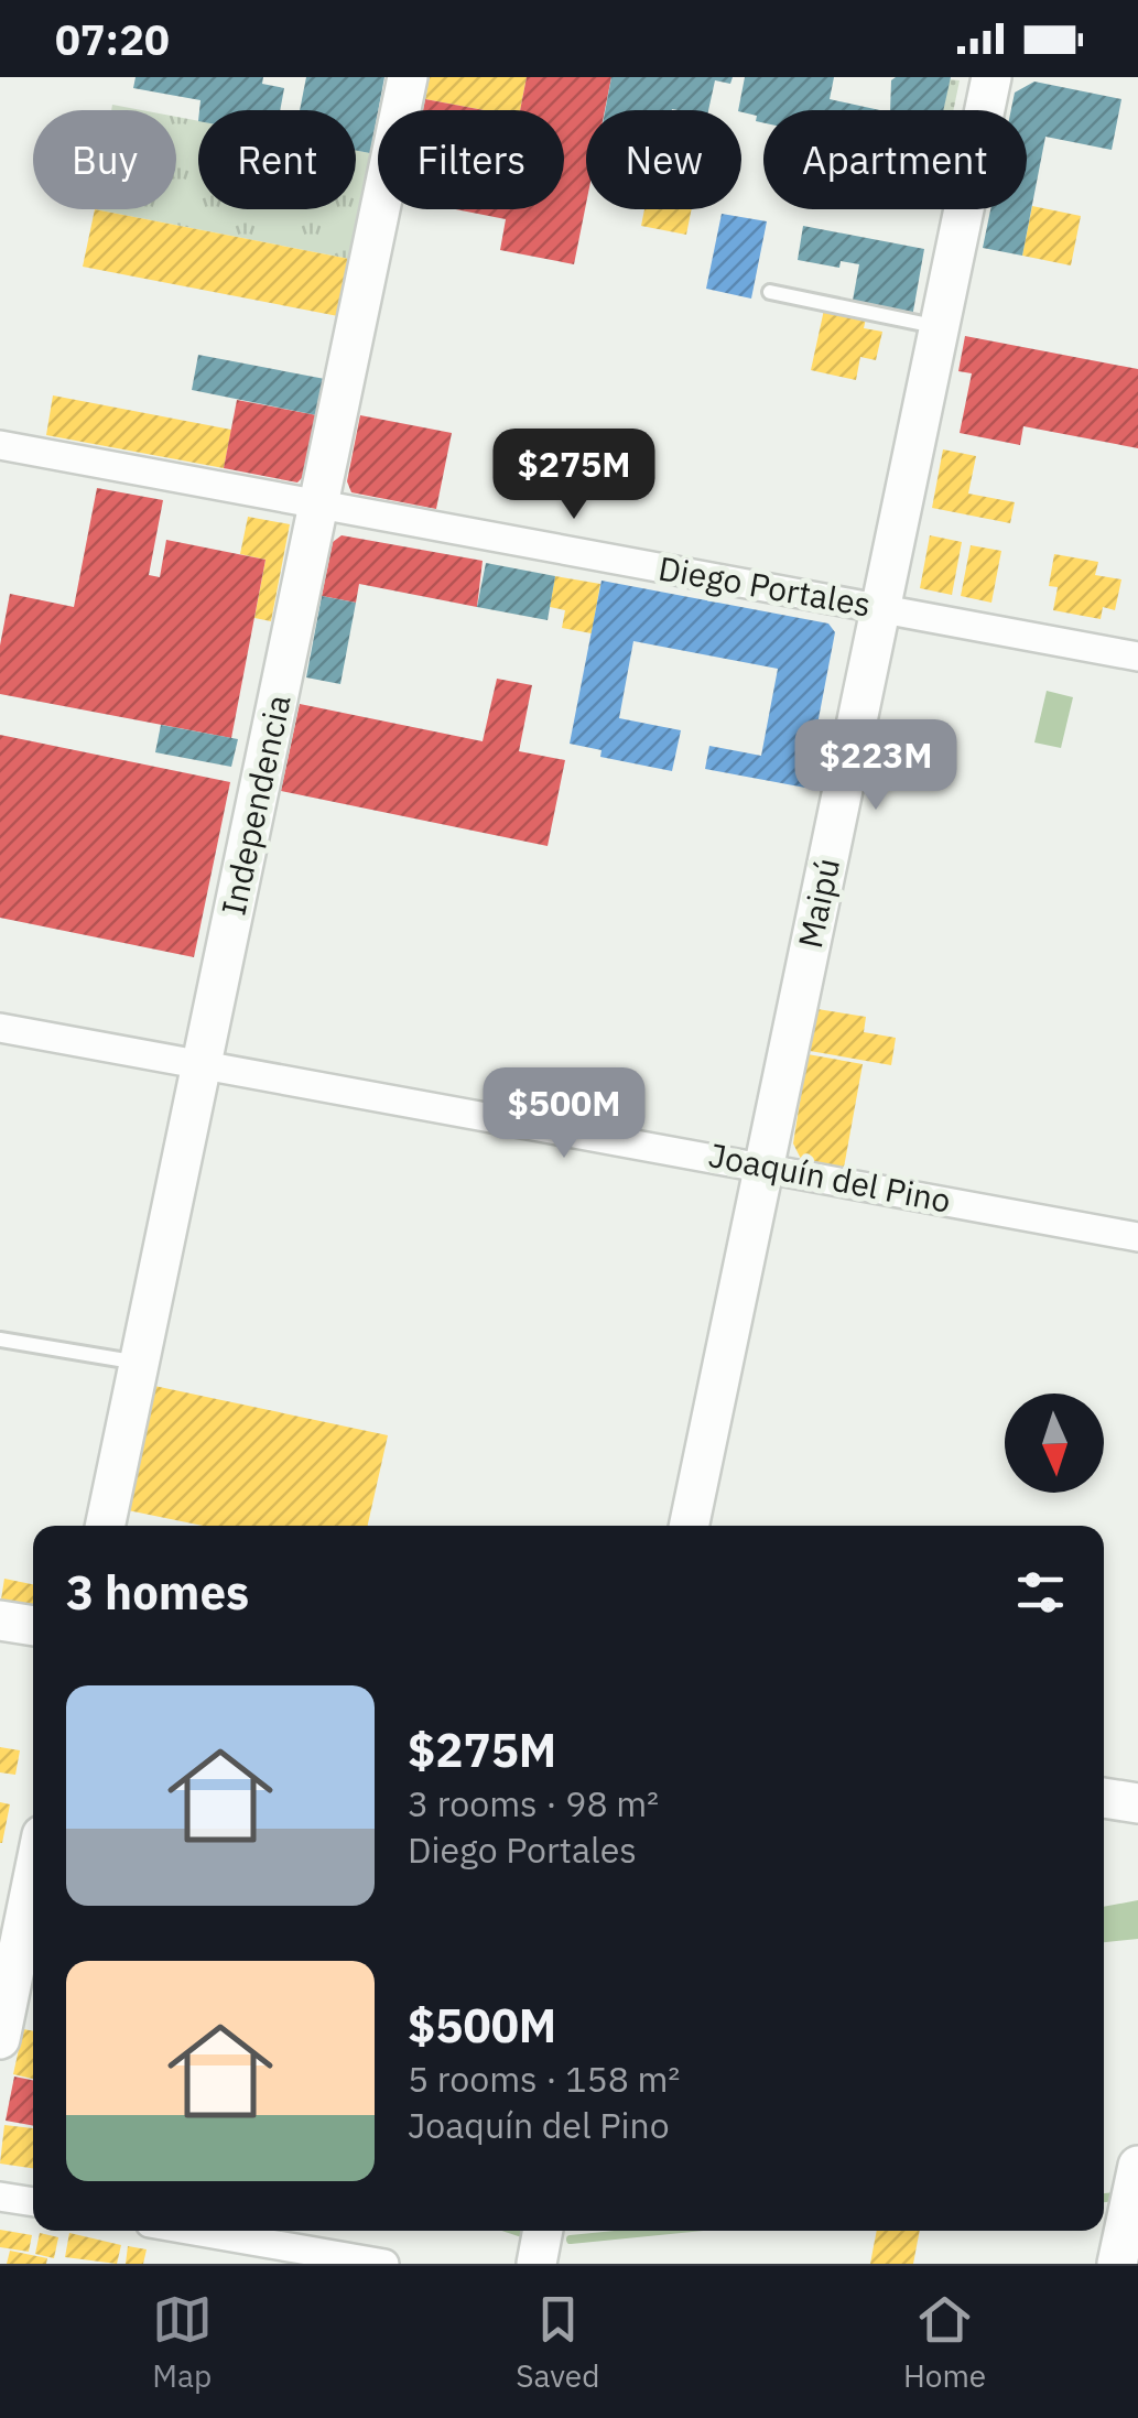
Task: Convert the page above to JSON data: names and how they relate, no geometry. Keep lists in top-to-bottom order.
{
  "streets": {
    "street": [
      "Diego Portales",
      "Independencia",
      "Maipú",
      "Joaquín del Pino"
    ]
  },
  "crossings": [
    ["Diego Portales", "Independencia"],
    ["Diego Portales", "Maipú"],
    ["Independencia", "Joaquín del Pino"],
    ["Maipú", "Joaquín del Pino"]
  ],
  "north": "bottom",
  "page": {
    "status": "07:20",
    "chip": [
      "Buy",
      "Rent",
      "Filters",
      "New",
      "Apartment"
    ],
    "price": ["$275M", "$223M", "$500M"],
    "heading": "3 homes",
    "list": [
      {
        "name": "$275M",
        "note": "3 rooms · 98 m² · Diego Portales"
      },
      {
        "name": "$500M",
        "note": "5 rooms · 158 m² · Joaquín del Pino"
      }
    ],
    "tabs": ["Map", "Saved", "Home"]
  }
}
